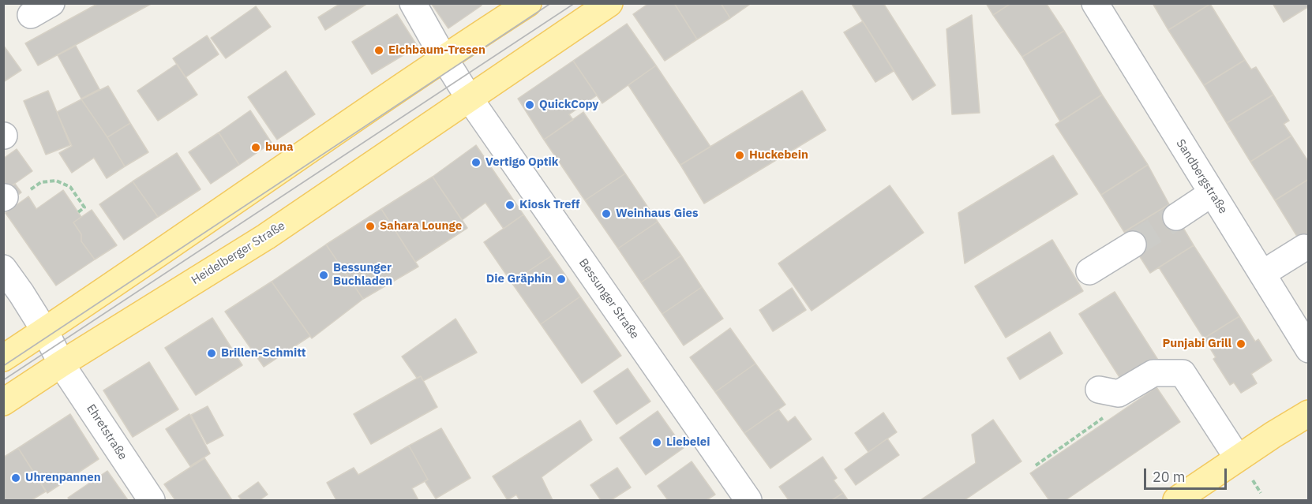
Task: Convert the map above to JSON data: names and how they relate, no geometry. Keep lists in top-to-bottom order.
{
  "streets": {
    "main road": ["Heidelberger Straße"],
    "street": ["Sandbergstraße", "Bessunger Straße", "Ehretstraße"]
  },
  "crossings": [
    ["Heidelberger Straße", "Bessunger Straße"],
    ["Heidelberger Straße", "Ehretstraße"]
  ],
  "places": [
    "Eichbaum-Tresen",
    "QuickCopy",
    "buna",
    "Huckebein",
    "Vertigo Optik",
    "Kiosk Treff",
    "Weinhaus Gies",
    "Sahara Lounge",
    "Bessunger Buchladen",
    "Die Gräphin",
    "Punjabi Grill",
    "Brillen-Schmitt",
    "Liebelei",
    "Uhrenpannen"
  ],
  "scale_bar": "20 m"
}
